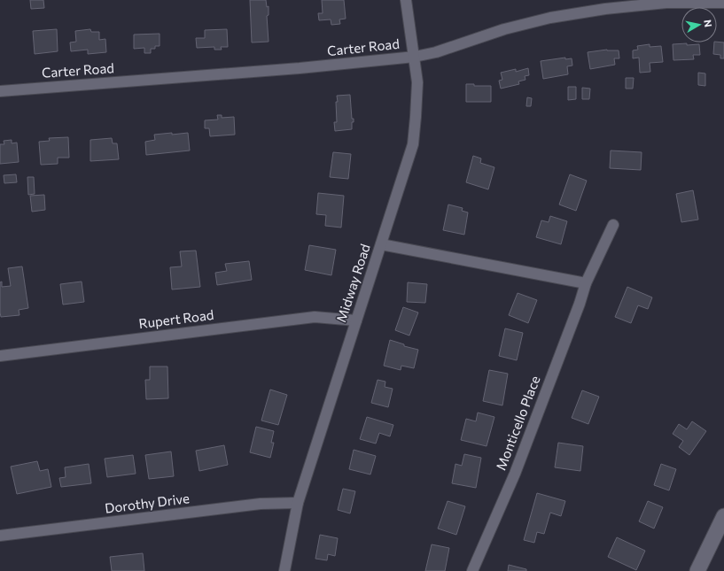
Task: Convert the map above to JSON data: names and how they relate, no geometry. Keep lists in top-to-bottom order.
{
  "streets": {
    "street": [
      "Carter Road",
      "Midway Road",
      "Rupert Road",
      "Monticello Place",
      "Dorothy Drive"
    ]
  },
  "crossings": [
    ["Carter Road", "Midway Road"],
    ["Midway Road", "Rupert Road"],
    ["Midway Road", "Dorothy Drive"]
  ],
  "north": "right"
}
